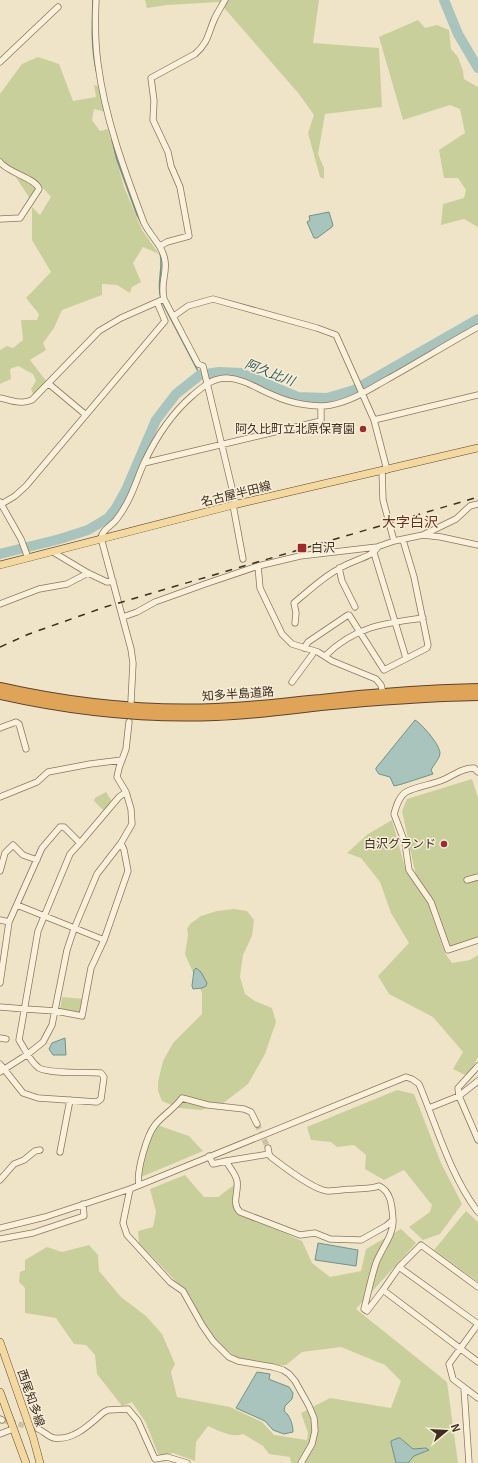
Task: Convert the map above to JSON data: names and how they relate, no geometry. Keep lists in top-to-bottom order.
{
  "streets": {
    "highway": ["知多半島道路"],
    "main road": ["名古屋半田線", "西尾知多線"]
  },
  "districts": ["大字白沢"],
  "water": ["阿久比川"],
  "places": {
    "other": ["阿久比町立北原保育園", "白沢グランド"],
    "transit": ["白沢"]
  },
  "north": "right"
}
